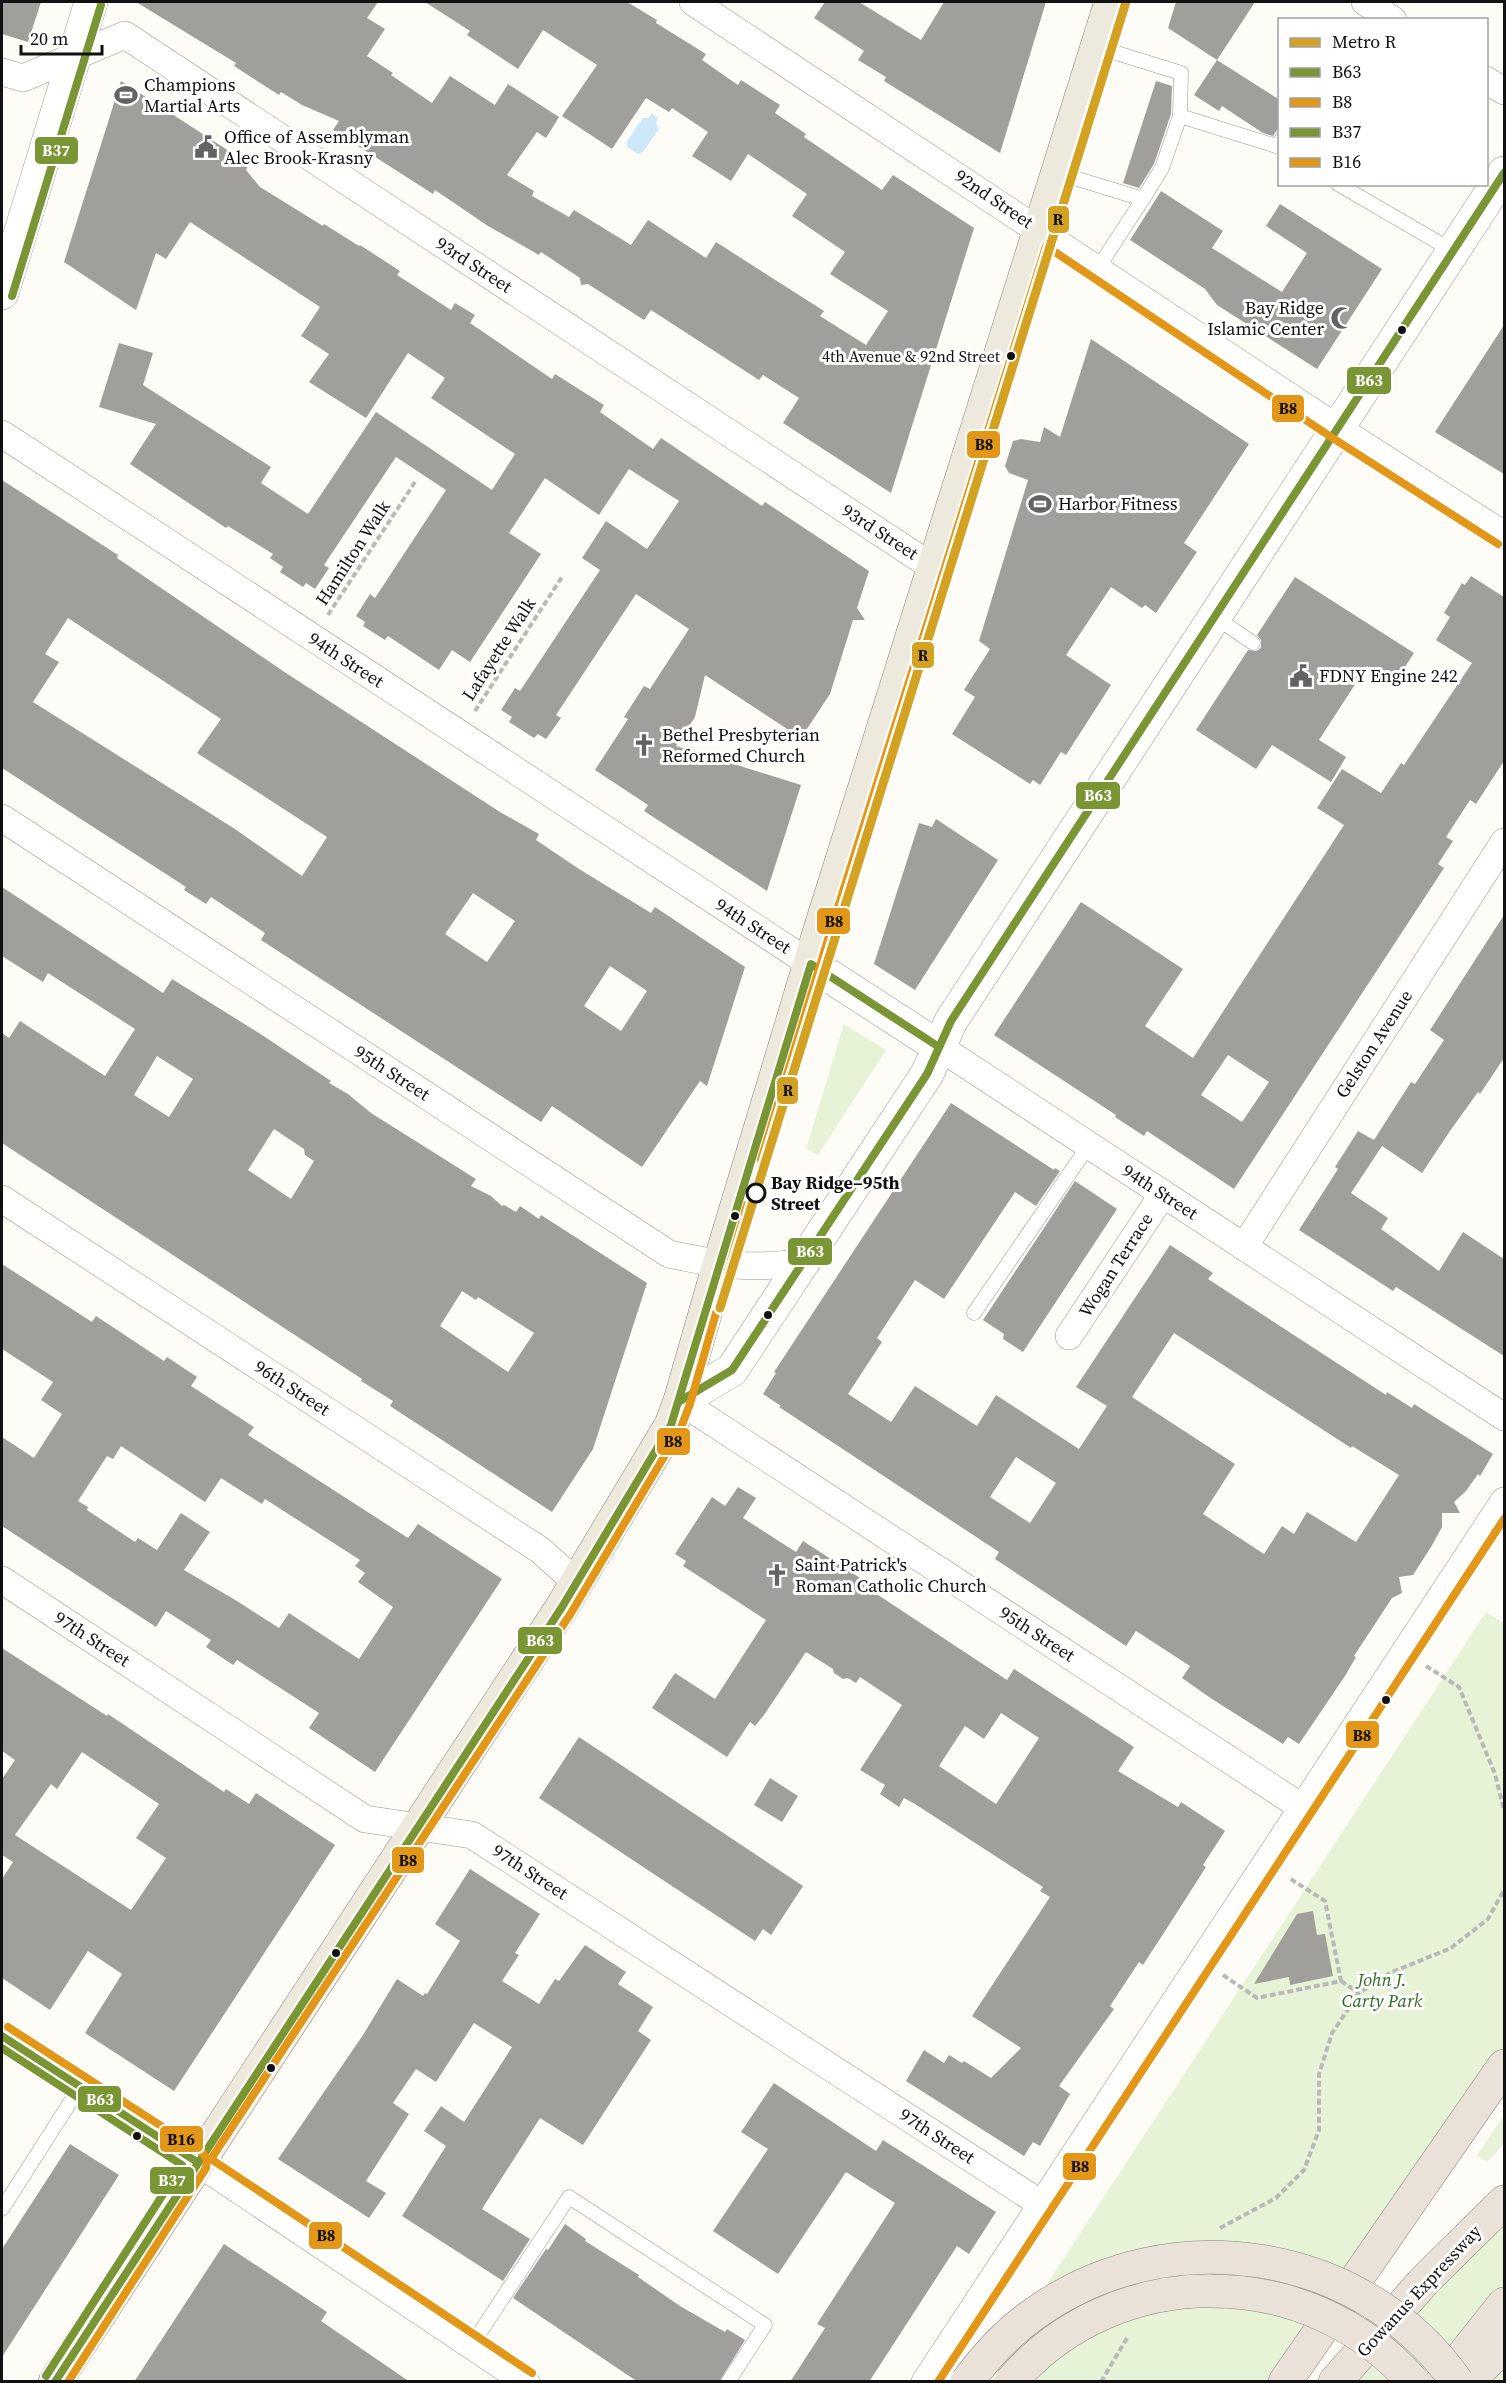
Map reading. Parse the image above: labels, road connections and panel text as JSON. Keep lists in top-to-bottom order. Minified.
{"streets":{"highway":["Gowanus Expressway"],"street":["92nd Street","93rd Street","94th Street","Gelston Avenue","95th Street","Wogan Terrace","96th Street","97th Street"],"path":["Hamilton Walk","Lafayette Walk"]},"crossings":[["Hamilton Walk","94th Street"],["Lafayette Walk","94th Street"],["94th Street","Gelston Avenue"],["94th Street","Wogan Terrace"]],"parks":["John J. Carty Park"],"places":{"sports":["Champions Martial Arts","Harbor Fitness"],"public building":["Office of Assemblyman Alec Brook-Krasny","FDNY Engine 242"],"mosque":["Bay Ridge Islamic Center"],"other":["4th Avenue & 92nd Street","Bay Ridge–95th Street"],"church":["Bethel Presbyterian Reformed Church","Saint Patrick's Roman Catholic Church"]},"lines":["metro line R","transit line B37","transit line B63","transit line B8","transit line B16"],"legend":["Metro R","B63","B8","B37","B16"],"scale_bar":"20 m"}
